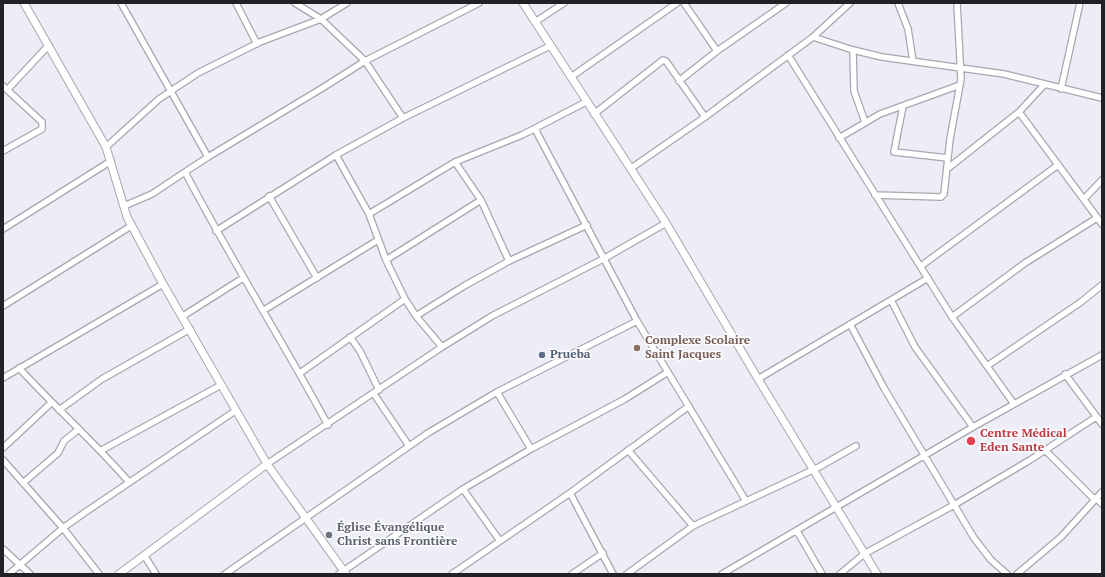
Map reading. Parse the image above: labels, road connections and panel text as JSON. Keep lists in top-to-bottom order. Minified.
{"places":["Complexe Scolaire Saint Jacques","Prueba","Centre Médical Eden Sante","Église Évangélique Christ sans Frontière"]}
